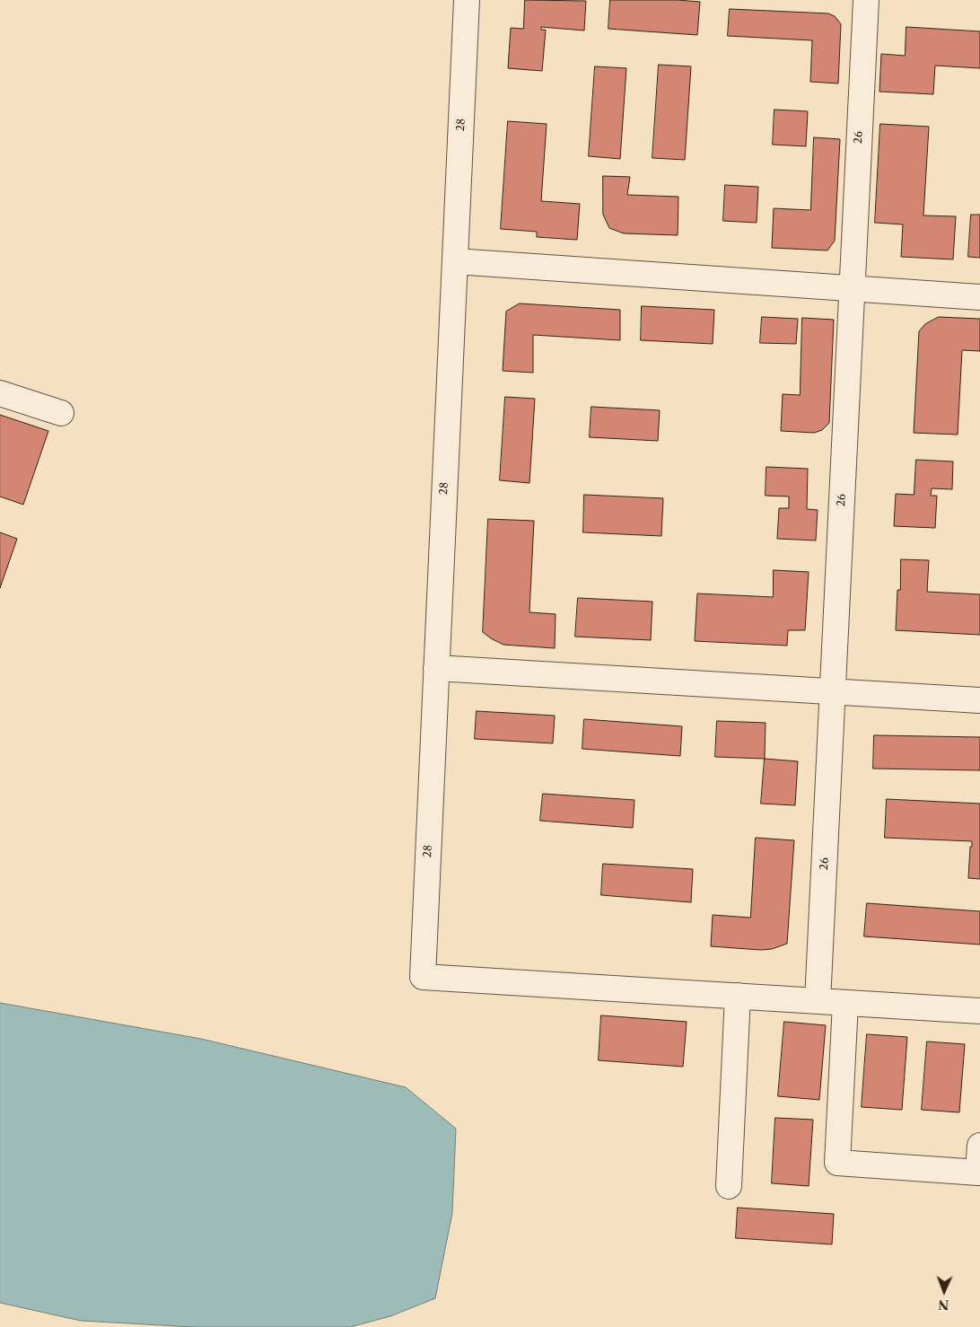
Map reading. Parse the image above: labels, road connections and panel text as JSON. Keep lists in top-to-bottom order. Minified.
{"streets":{"street":["28","26"]},"north":"bottom"}
